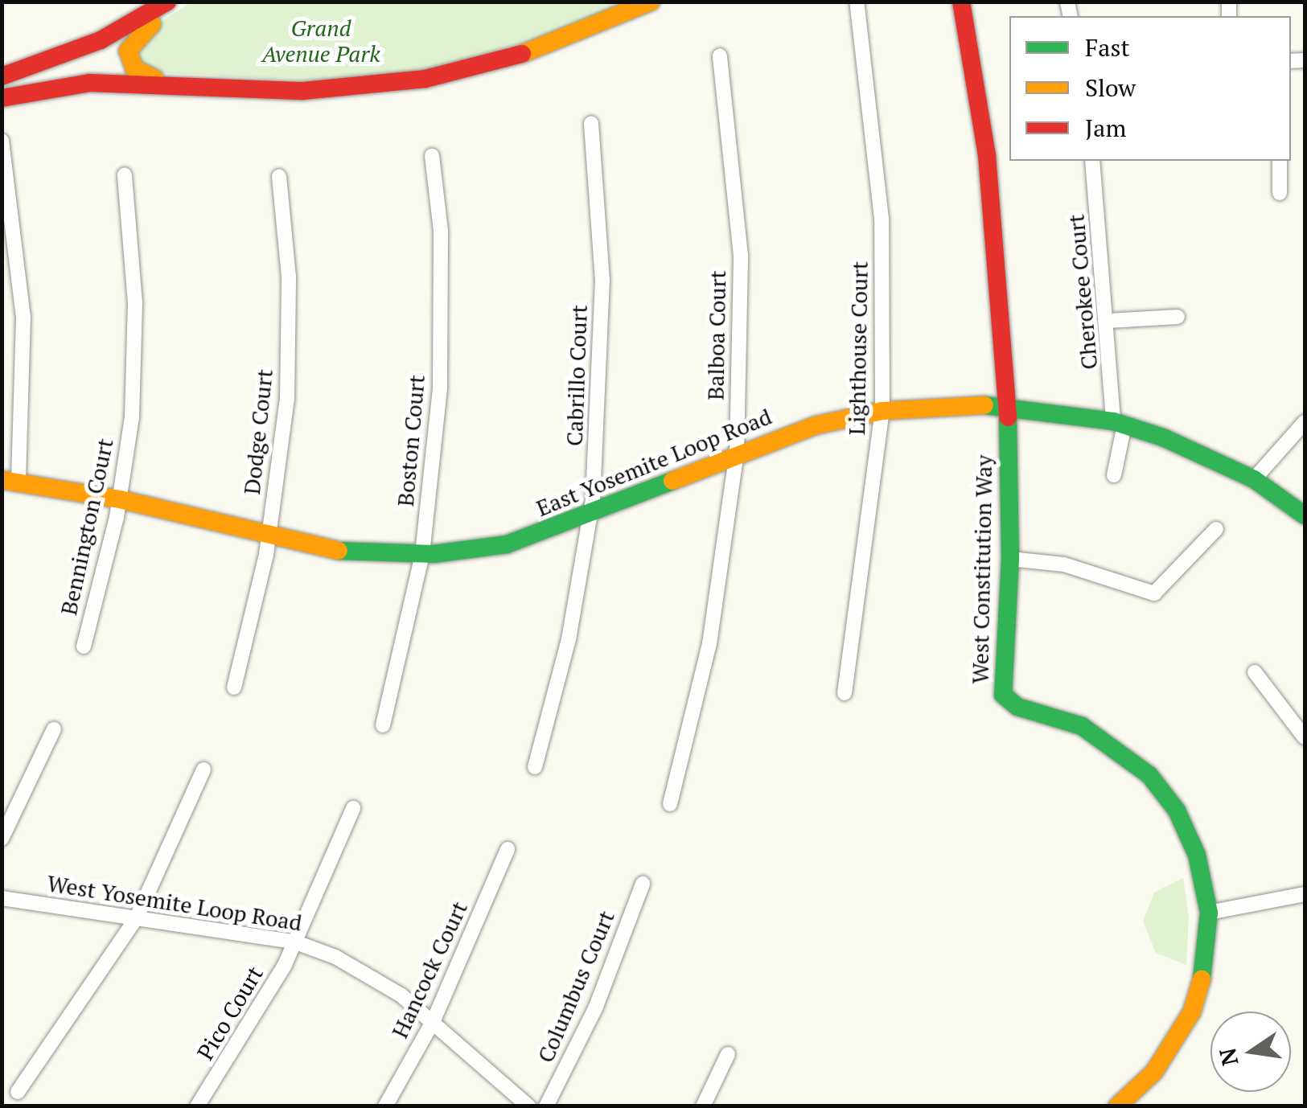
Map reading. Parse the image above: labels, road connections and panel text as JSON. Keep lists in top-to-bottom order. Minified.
{"streets":{"street":["Cherokee Court","Balboa Court","Lighthouse Court","Cabrillo Court","Dodge Court","Boston Court","East Yosemite Loop Road","Bennington Court","West Constitution Way","West Yosemite Loop Road","Hancock Court","Columbus Court","Pico Court"]},"crossings":[["Cherokee Court","East Yosemite Loop Road"],["Balboa Court","East Yosemite Loop Road"],["Lighthouse Court","East Yosemite Loop Road"],["Cabrillo Court","East Yosemite Loop Road"],["Dodge Court","East Yosemite Loop Road"],["Boston Court","East Yosemite Loop Road"],["East Yosemite Loop Road","Bennington Court"],["East Yosemite Loop Road","West Constitution Way"],["West Yosemite Loop Road","Hancock Court"],["West Yosemite Loop Road","Pico Court"]],"parks":["Grand Avenue Park"],"legend":["Fast","Slow","Jam"],"north":"left"}
